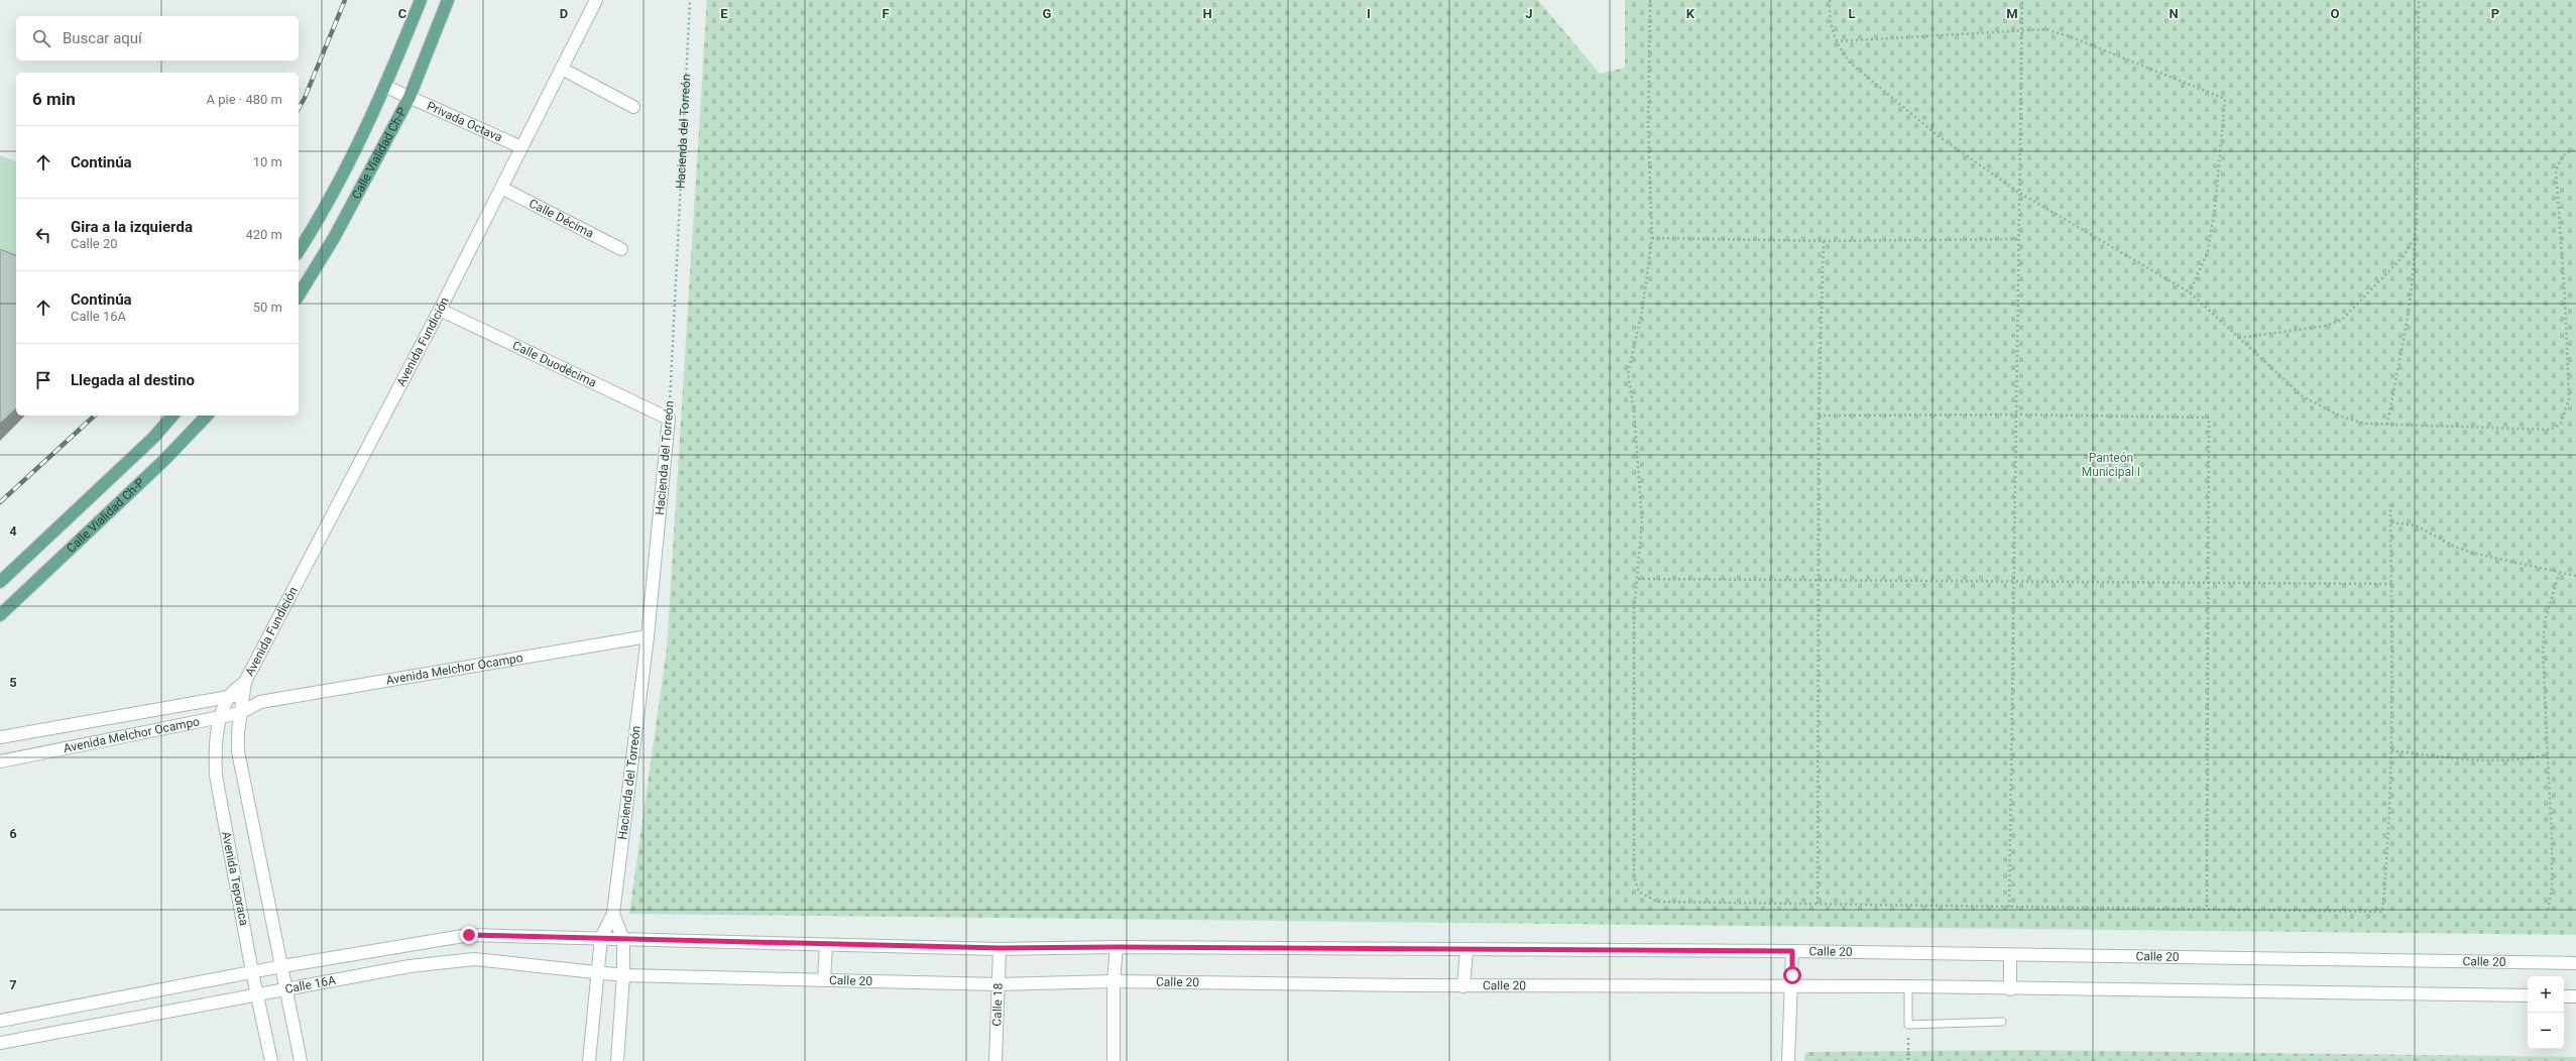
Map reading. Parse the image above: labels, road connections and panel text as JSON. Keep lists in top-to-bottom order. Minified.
{"streets":{"main road":["Privada Octava","Hacienda del Torreón","Calle Vialidad Ch-P","Calle Décima","Avenida Fundición","Calle Duodécima","Avenida Melchor Ocampo","Avenida Teporaca","Calle 20","Calle 16A","Calle 18"]},"crossings":[["Privada Octava","Calle Vialidad Ch-P"],["Privada Octava","Avenida Fundición"],["Hacienda del Torreón","Calle Duodécima"],["Hacienda del Torreón","Avenida Melchor Ocampo"],["Hacienda del Torreón","Calle 20"],["Hacienda del Torreón","Calle 16A"],["Calle Décima","Avenida Fundición"],["Avenida Fundición","Calle Duodécima"],["Avenida Fundición","Avenida Melchor Ocampo"],["Avenida Fundición","Avenida Teporaca"],["Avenida Melchor Ocampo","Avenida Teporaca"],["Avenida Teporaca","Calle 16A"],["Calle 20","Calle 16A"],["Calle 20","Calle 18"]],"parks":["Panteón Municipal I"],"page":{"search":"Buscar aquí","heading":["6 min","A pie · 480 m"],"list":[["Continúa","10 m"],["Gira a la izquierda","Calle 20","420 m"],["Continúa","Calle 16A","50 m"],"Llegada al destino"],"map_buttons":["+","−"]},"grid":{"columns":["C","D","E","F","G","H","I","J","K","L","M","N","O","P"],"rows":["4","5","6","7"]}}
